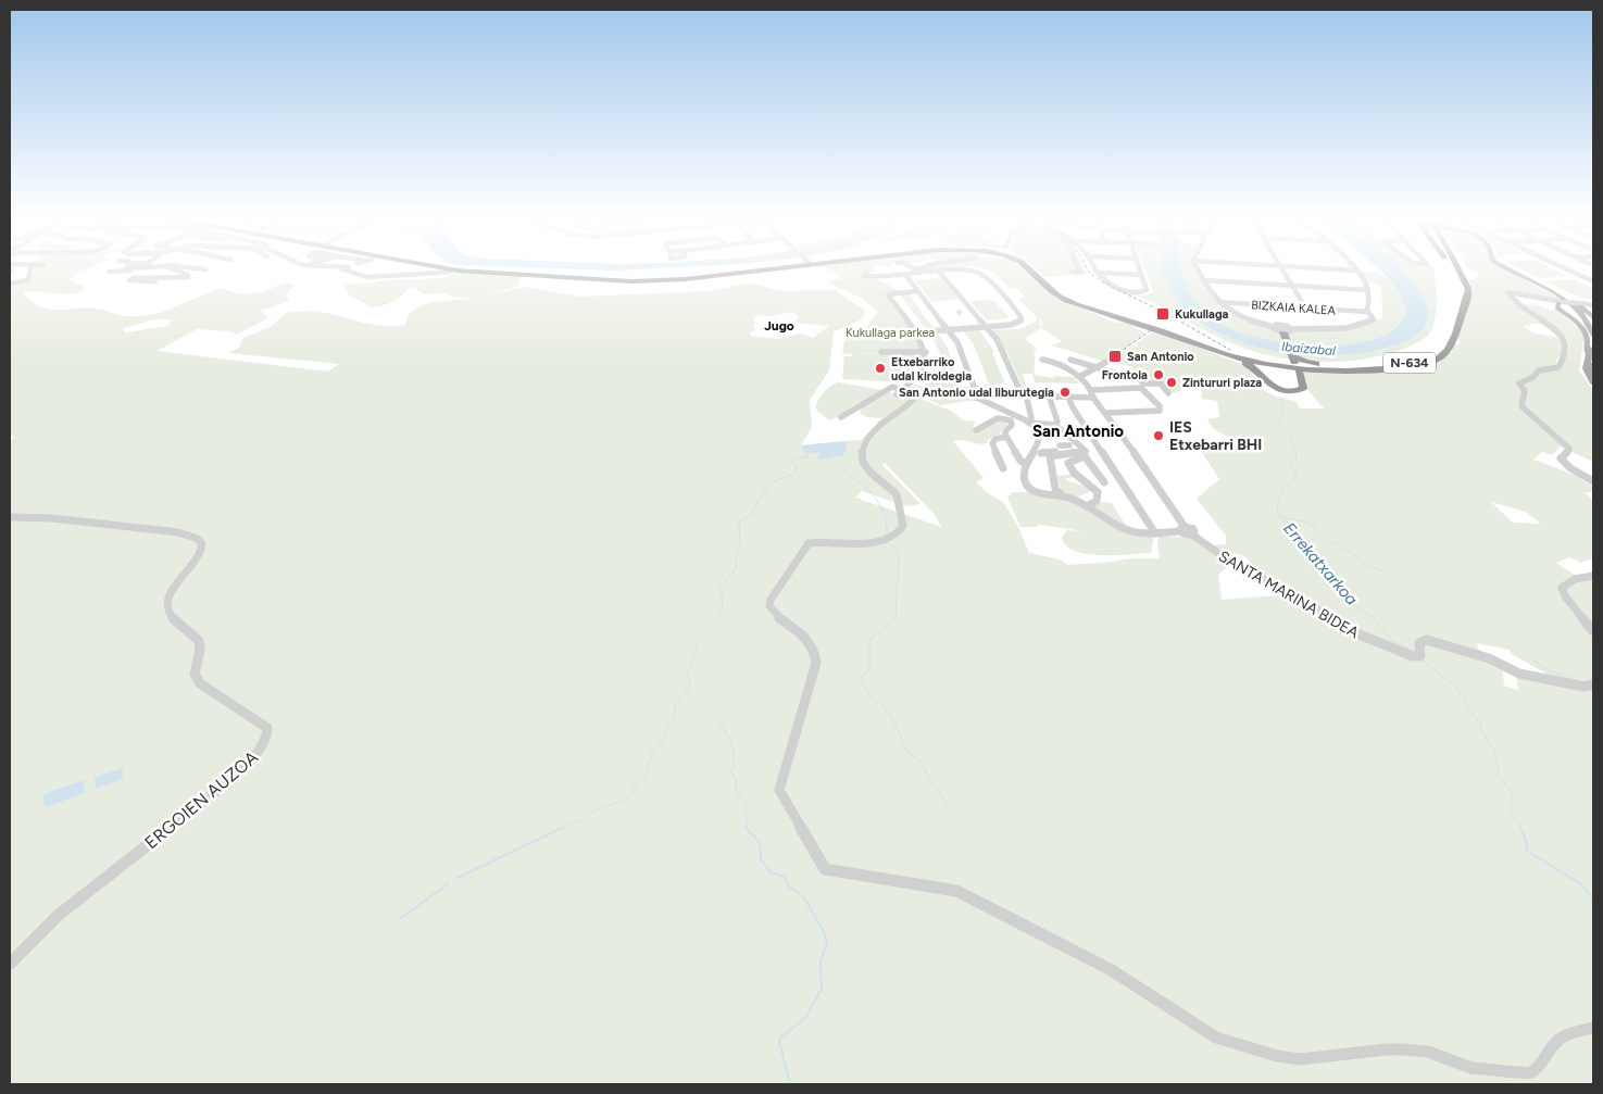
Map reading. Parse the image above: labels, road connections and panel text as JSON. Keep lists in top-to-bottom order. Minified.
{"streets":{"highway":["N-634"],"street":["BIZKAIA KALEA","SANTA MARINA BIDEA","ERGOIEN AUZOA"]},"districts":["Jugo","San Antonio"],"water":["Ibaizabal","Errekatxarkoa"],"parks":["Kukullaga parkea"],"places":{"transit":["Kukullaga","San Antonio"],"other":["Etxebarriko udal kiroldegia","Frontoia","Zintururi plaza","San Antonio udal liburutegia","IES Etxebarri BHI"]}}
